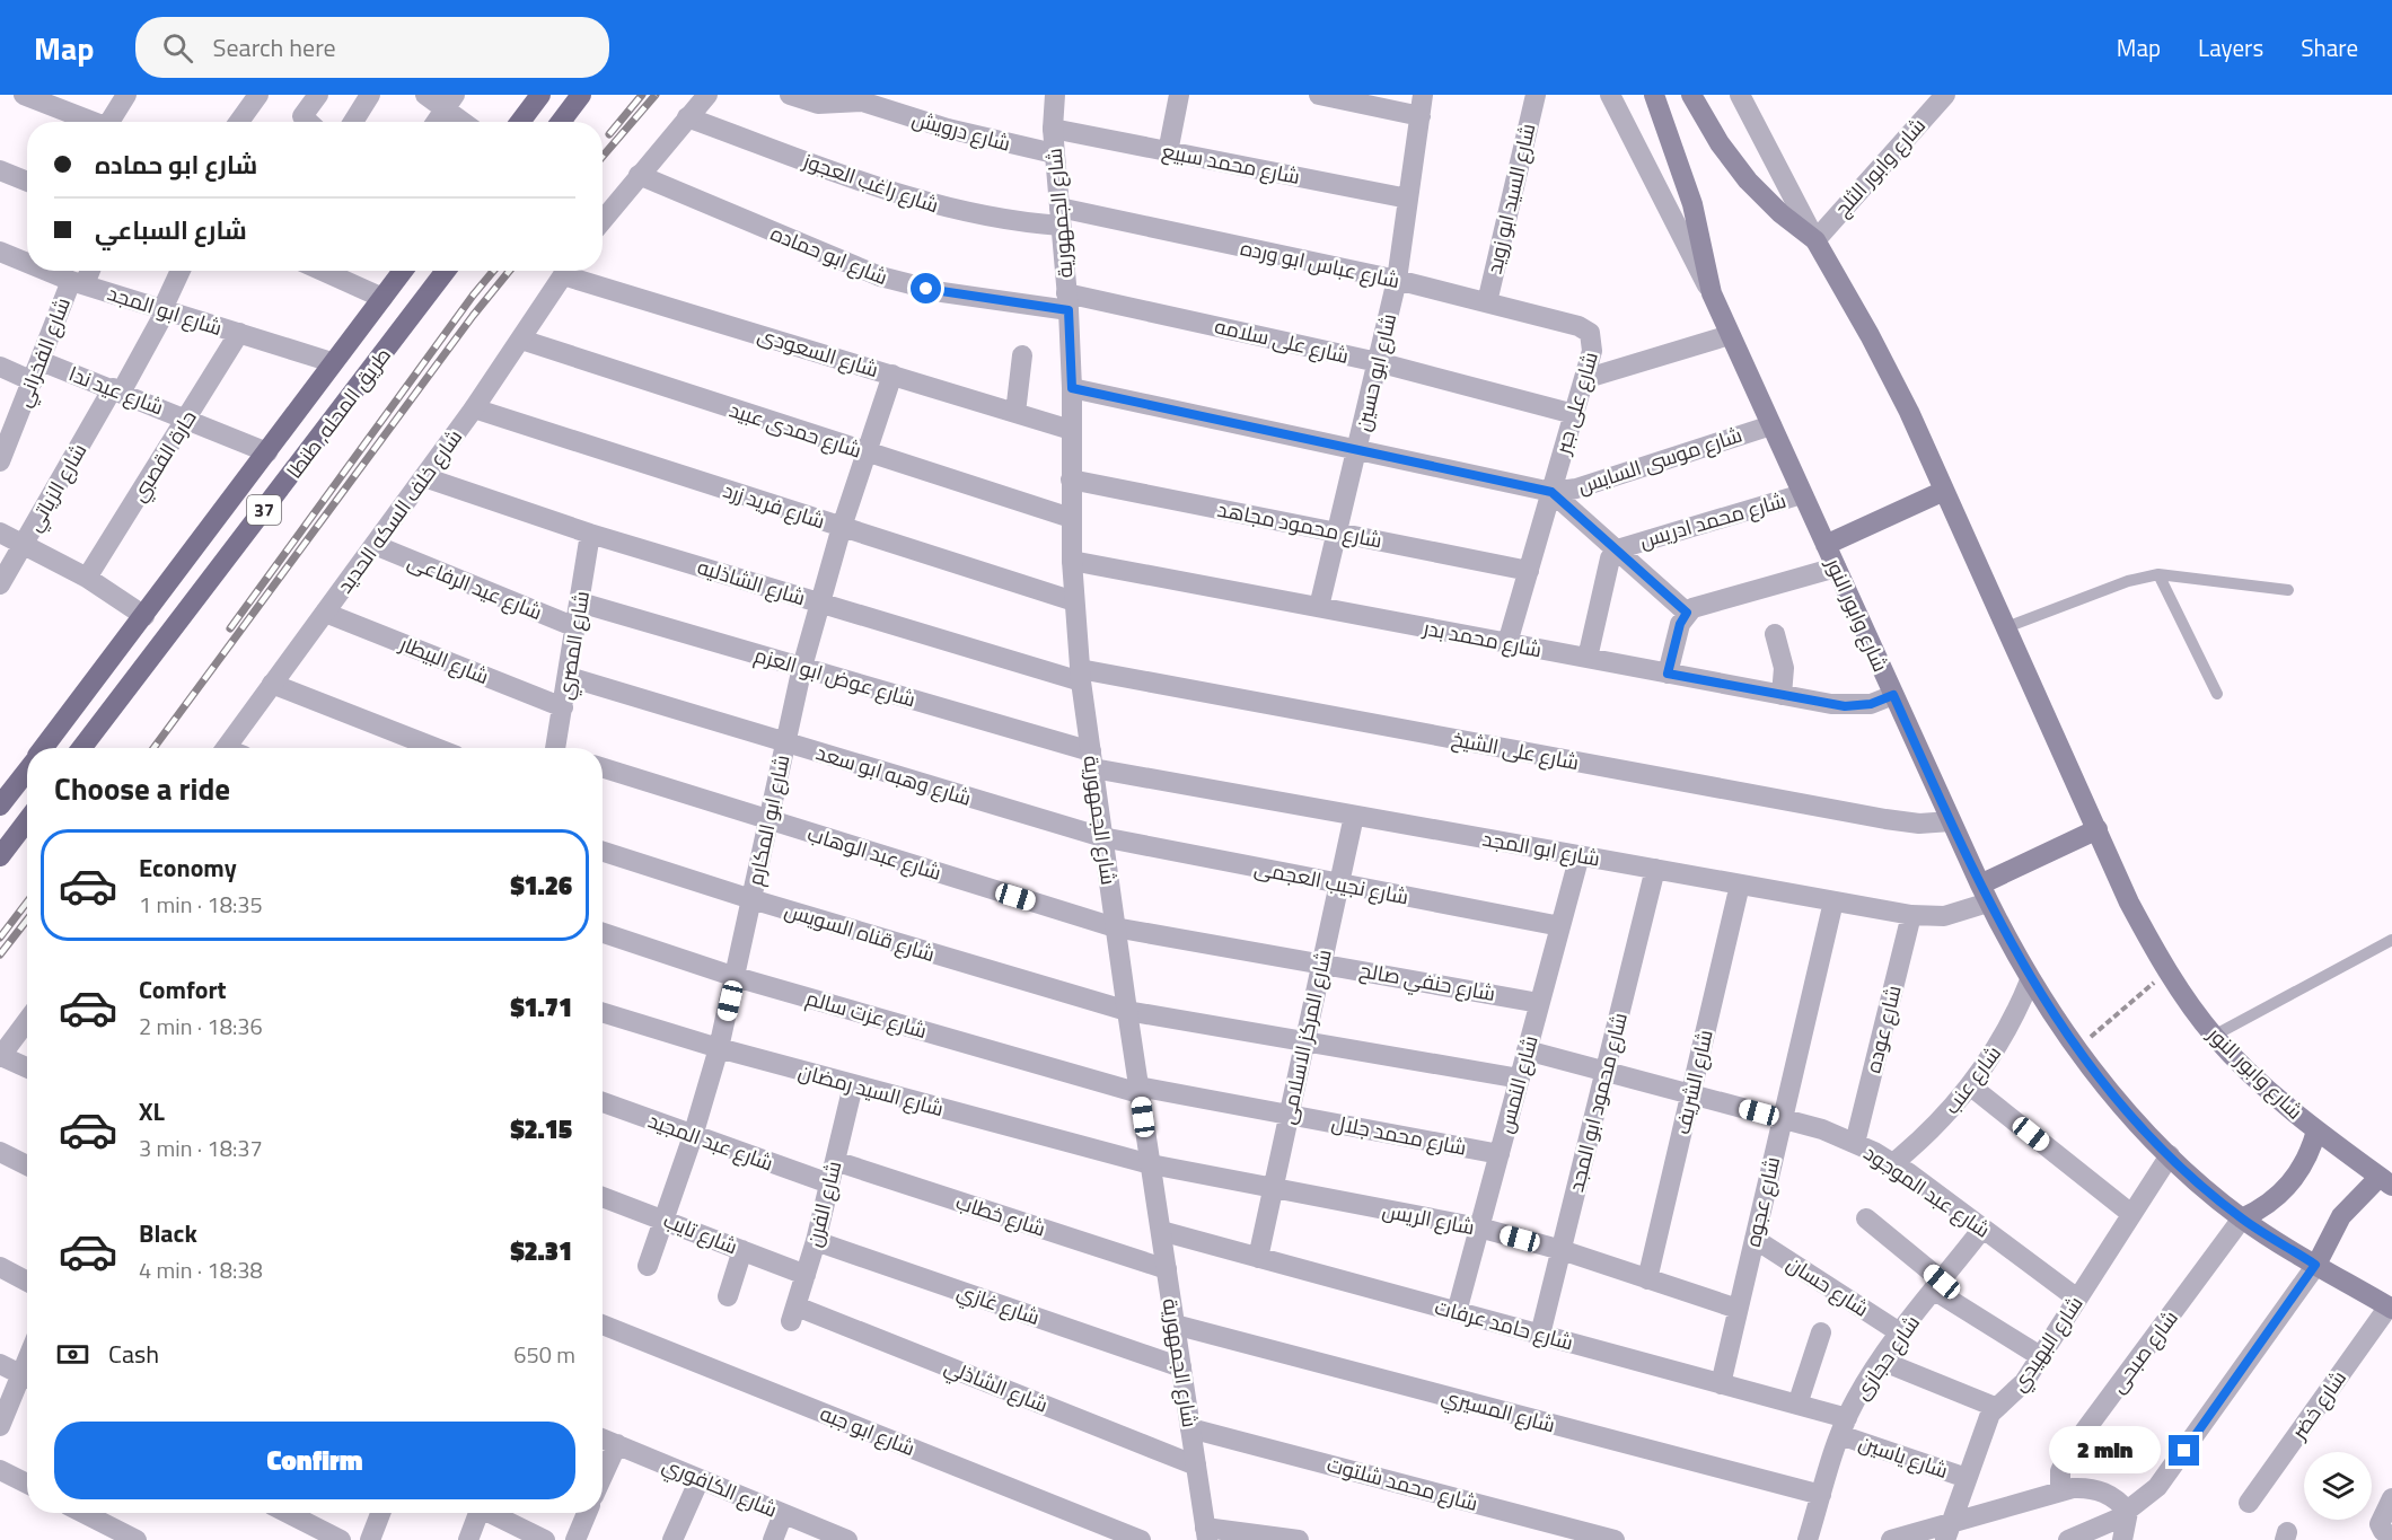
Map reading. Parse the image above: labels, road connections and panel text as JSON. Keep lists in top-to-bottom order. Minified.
{"streets":{"main road":["طريق المحله, طنطا","37","شارع وابور النور"],"street":["شارع درويش","شارع محمد سبيع","شارع وابور الثلج","شارع راغب العجوز","شارع السيد ابو زويد","شارع الجمهورية","شارع ابو حماده","شارع عباس ابو ورده","شارع ابو المجد","شارع على سلامه","شارع الفخراني","شارع السعودى","شارع ابو حسين","شارع عيد ندا","شارع على جبر","شارع حمدى عبيد","حارة القصبي","شارع موسى السايس","شارع الزياتي","شارع فريد زرد","شارع خلف السكه الحديد","شارع محمد ادريس","شارع محمود مجاهد","شارع الشاذليه","شارع عيد الرفاعى","شارع محمد بدر","شارع المصري","شارع البيطار","شارع عوض ابو العزم","شارع على الشيخ","شارع وهبه ابو سعد","شارع ابو المكارم","شارع عبد الوهاب","شارع نجيب العجمى","شارع قناه السويس","شارع حنفي صالح","شارع عزت سالم","شارع عوده","شارع المركز الاسلامى","شارع عنب","شارع الشريف","شارع النمس","شارع السيد رمضان","شارع محمود ابو المجد","شارع محمد جلال","شارع عبد المجيد","شارع عبد الموجود","شارع عجوه","شارع الفرن","شارع خطاب","شارع الريس","شارع تايب","شارع حسان","شارع غازي","شارع حامد عرفات","شارع البهيدي","شارع صبحى","شارع حجازى","شارع الشاذلي","شارع خضر","شارع المسيري","شارع ابو جبه","شارع ياسين","شارع محمد شلتوت","شارع الكافوري"]},"crossings":[["شارع درويش","شارع الجمهورية"],["شارع محمد سبيع","شارع الجمهورية"],["شارع محمد سبيع","شارع ابو حسين"],["شارع وابور الثلج","شارع وابور النور"],["شارع راغب العجوز","شارع الجمهورية"],["شارع راغب العجوز","شارع عباس ابو ورده"],["شارع السيد ابو زويد","شارع عباس ابو ورده"],["شارع الجمهورية","شارع ابو حماده"],["شارع الجمهورية","شارع عباس ابو ورده"],["شارع الجمهورية","شارع ابو المجد"],["شارع الجمهورية","شارع على سلامه"],["شارع الجمهورية","شارع السعودى"],["شارع الجمهورية","شارع حمدى عبيد"],["شارع الجمهورية","شارع موسى السايس"],["شارع الجمهورية","شارع فريد زرد"],["شارع الجمهورية","شارع محمود مجاهد"],["شارع الجمهورية","شارع الشاذليه"],["شارع الجمهورية","شارع محمد بدر"],["شارع الجمهورية","شارع عوض ابو العزم"],["شارع الجمهورية","شارع على الشيخ"],["شارع الجمهورية","شارع وهبه ابو سعد"],["شارع الجمهورية","شارع عبد الوهاب"],["شارع الجمهورية","شارع نجيب العجمى"],["شارع الجمهورية","شارع قناه السويس"],["شارع الجمهورية","شارع حنفي صالح"],["شارع الجمهورية","شارع عزت سالم"],["شارع الجمهورية","شارع السيد رمضان"],["شارع الجمهورية","شارع محمد جلال"],["شارع الجمهورية","شارع خطاب"],["شارع الجمهورية","شارع الريس"],["شارع الجمهورية","شارع غازي"],["شارع الجمهورية","شارع حامد عرفات"],["شارع الجمهورية","شارع الشاذلي"],["شارع الجمهورية","شارع المسيري"],["شارع الجمهورية","شارع محمد شلتوت"],["شارع ابو حماده","شارع على سلامه"],["شارع عباس ابو ورده","شارع ابو حسين"],["شارع عباس ابو ورده","شارع على جبر"],["شارع ابو المجد","شارع الفخراني"],["شارع ابو المجد","طريق المحله, طنطا"],["شارع ابو المجد","حارة القصبي"],["شارع ابو المجد","شارع الزياتي"],["شارع ابو المجد","شارع وابور النور"],["شارع ابو المجد","شارع عوض ابو العزم"],["شارع ابو المجد","شارع عوده"],["شارع ابو المجد","شارع المركز الاسلامى"],["شارع ابو المجد","شارع الشريف"],["شارع ابو المجد","شارع النمس"],["شارع ابو المجد","شارع محمود ابو المجد"],["شارع ابو المجد","شارع عجوه"],["شارع على سلامه","شارع ابو حسين"],["شارع على سلامه","شارع على جبر"],["شارع الفخراني","شارع عيد ندا"],["شارع السعودى","شارع ابو المكارم"],["شارع ابو حسين","شارع موسى السايس"],["شارع ابو حسين","شارع محمود مجاهد"],["شارع ابو حسين","شارع محمد بدر"],["شارع عيد ندا","طريق المحله, طنطا"],["شارع عيد ندا","حارة القصبي"],["شارع عيد ندا","شارع الزياتي"],["شارع على جبر","شارع موسى السايس"],["شارع على جبر","شارع محمود مجاهد"],["شارع على جبر","شارع محمد بدر"],["شارع حمدى عبيد","شارع خلف السكه الحديد"],["شارع حمدى عبيد","شارع ابو المكارم"],["شارع موسى السايس","شارع وابور النور"],["شارع فريد زرد","شارع خلف السكه الحديد"],["شارع فريد زرد","شارع ابو المكارم"],["شارع خلف السكه الحديد","شارع الشاذليه"],["شارع خلف السكه الحديد","شارع عيد الرفاعى"],["شارع خلف السكه الحديد","شارع البيطار"],["شارع محمد ادريس","شارع وابور النور"],["شارع محمد ادريس","شارع محمد بدر"],["شارع الشاذليه","شارع المصري"],["شارع الشاذليه","شارع على الشيخ"],["شارع الشاذليه","شارع ابو المكارم"],["شارع عيد الرفاعى","شارع المصري"],["شارع وابور النور","شارع محمد بدر"],["شارع وابور النور","شارع على الشيخ"],["شارع وابور النور","شارع عنب"],["شارع وابور النور","شارع البهيدي"],["شارع وابور النور","شارع صبحى"],["شارع وابور النور","شارع خضر"],["شارع المصري","شارع البيطار"],["شارع المصري","شارع عوض ابو العزم"],["شارع المصري","شارع وهبه ابو سعد"],["شارع عوض ابو العزم","شارع ابو المكارم"],["شارع وهبه ابو سعد","شارع ابو المكارم"],["شارع وهبه ابو سعد","شارع نجيب العجمى"],["شارع ابو المكارم","شارع عبد الوهاب"],["شارع ابو المكارم","شارع قناه السويس"],["شارع ابو المكارم","شارع عزت سالم"],["شارع ابو المكارم","شارع السيد رمضان"],["شارع ابو المكارم","شارع عبد المجيد"],["شارع ابو المكارم","شارع تايب"],["شارع عبد الوهاب","شارع حنفي صالح"],["شارع نجيب العجمى","شارع المركز الاسلامى"],["شارع نجيب العجمى","شارع النمس"],["شارع قناه السويس","شارع المركز الاسلامى"],["شارع قناه السويس","شارع النمس"],["شارع حنفي صالح","شارع المركز الاسلامى"],["شارع حنفي صالح","شارع النمس"],["شارع عزت سالم","شارع محمد جلال"],["شارع عوده","شارع عبد الموجود"],["شارع المركز الاسلامى","شارع محمد جلال"],["شارع المركز الاسلامى","شارع الريس"],["شارع المركز الاسلامى","شارع حامد عرفات"],["شارع عنب","شارع عبد الموجود"],["شارع الشريف","شارع عبد الموجود"],["شارع الشريف","شارع الريس"],["شارع النمس","شارع محمد جلال"],["شارع النمس","شارع عبد الموجود"],["شارع النمس","شارع الريس"],["شارع النمس","شارع حامد عرفات"],["شارع السيد رمضان","شارع الفرن"],["شارع السيد رمضان","شارع الريس"],["شارع محمود ابو المجد","شارع عبد الموجود"],["شارع محمود ابو المجد","شارع الريس"],["شارع محمود ابو المجد","شارع حامد عرفات"],["شارع عبد المجيد","شارع الفرن"],["شارع عبد الموجود","شارع عجوه"],["شارع عبد الموجود","شارع البهيدي"],["شارع عبد الموجود","شارع حجازى"],["شارع عجوه","شارع الريس"],["شارع عجوه","شارع حسان"],["شارع عجوه","شارع حامد عرفات"],["شارع الفرن","شارع خطاب"],["شارع الفرن","شارع تايب"],["شارع الفرن","شارع غازي"],["شارع الفرن","شارع الشاذلي"],["شارع حسان","شارع حجازى"],["شارع حامد عرفات","شارع حجازى"],["شارع حامد عرفات","شارع ياسين"],["شارع البهيدي","شارع ياسين"],["شارع حجازى","شارع المسيري"],["شارع حجازى","شارع ياسين"]],"page":{"header":"Map","search":"Search here","nav":["Map","Layers","Share"],"banner":["شارع ابو حماده","شارع السباعي"],"heading":"Choose a ride","list":[{"name":"Economy","note":"1 min · 18:35","value":"$1.26"},{"name":"Comfort","note":"2 min · 18:36","value":"$1.71"},{"name":"XL","note":"3 min · 18:37","value":"$2.15"},{"name":"Black","note":"4 min · 18:38","value":"$2.31"}],"pay":["Cash","650 m"],"buttons":"Confirm","bubble":"2 min"}}
